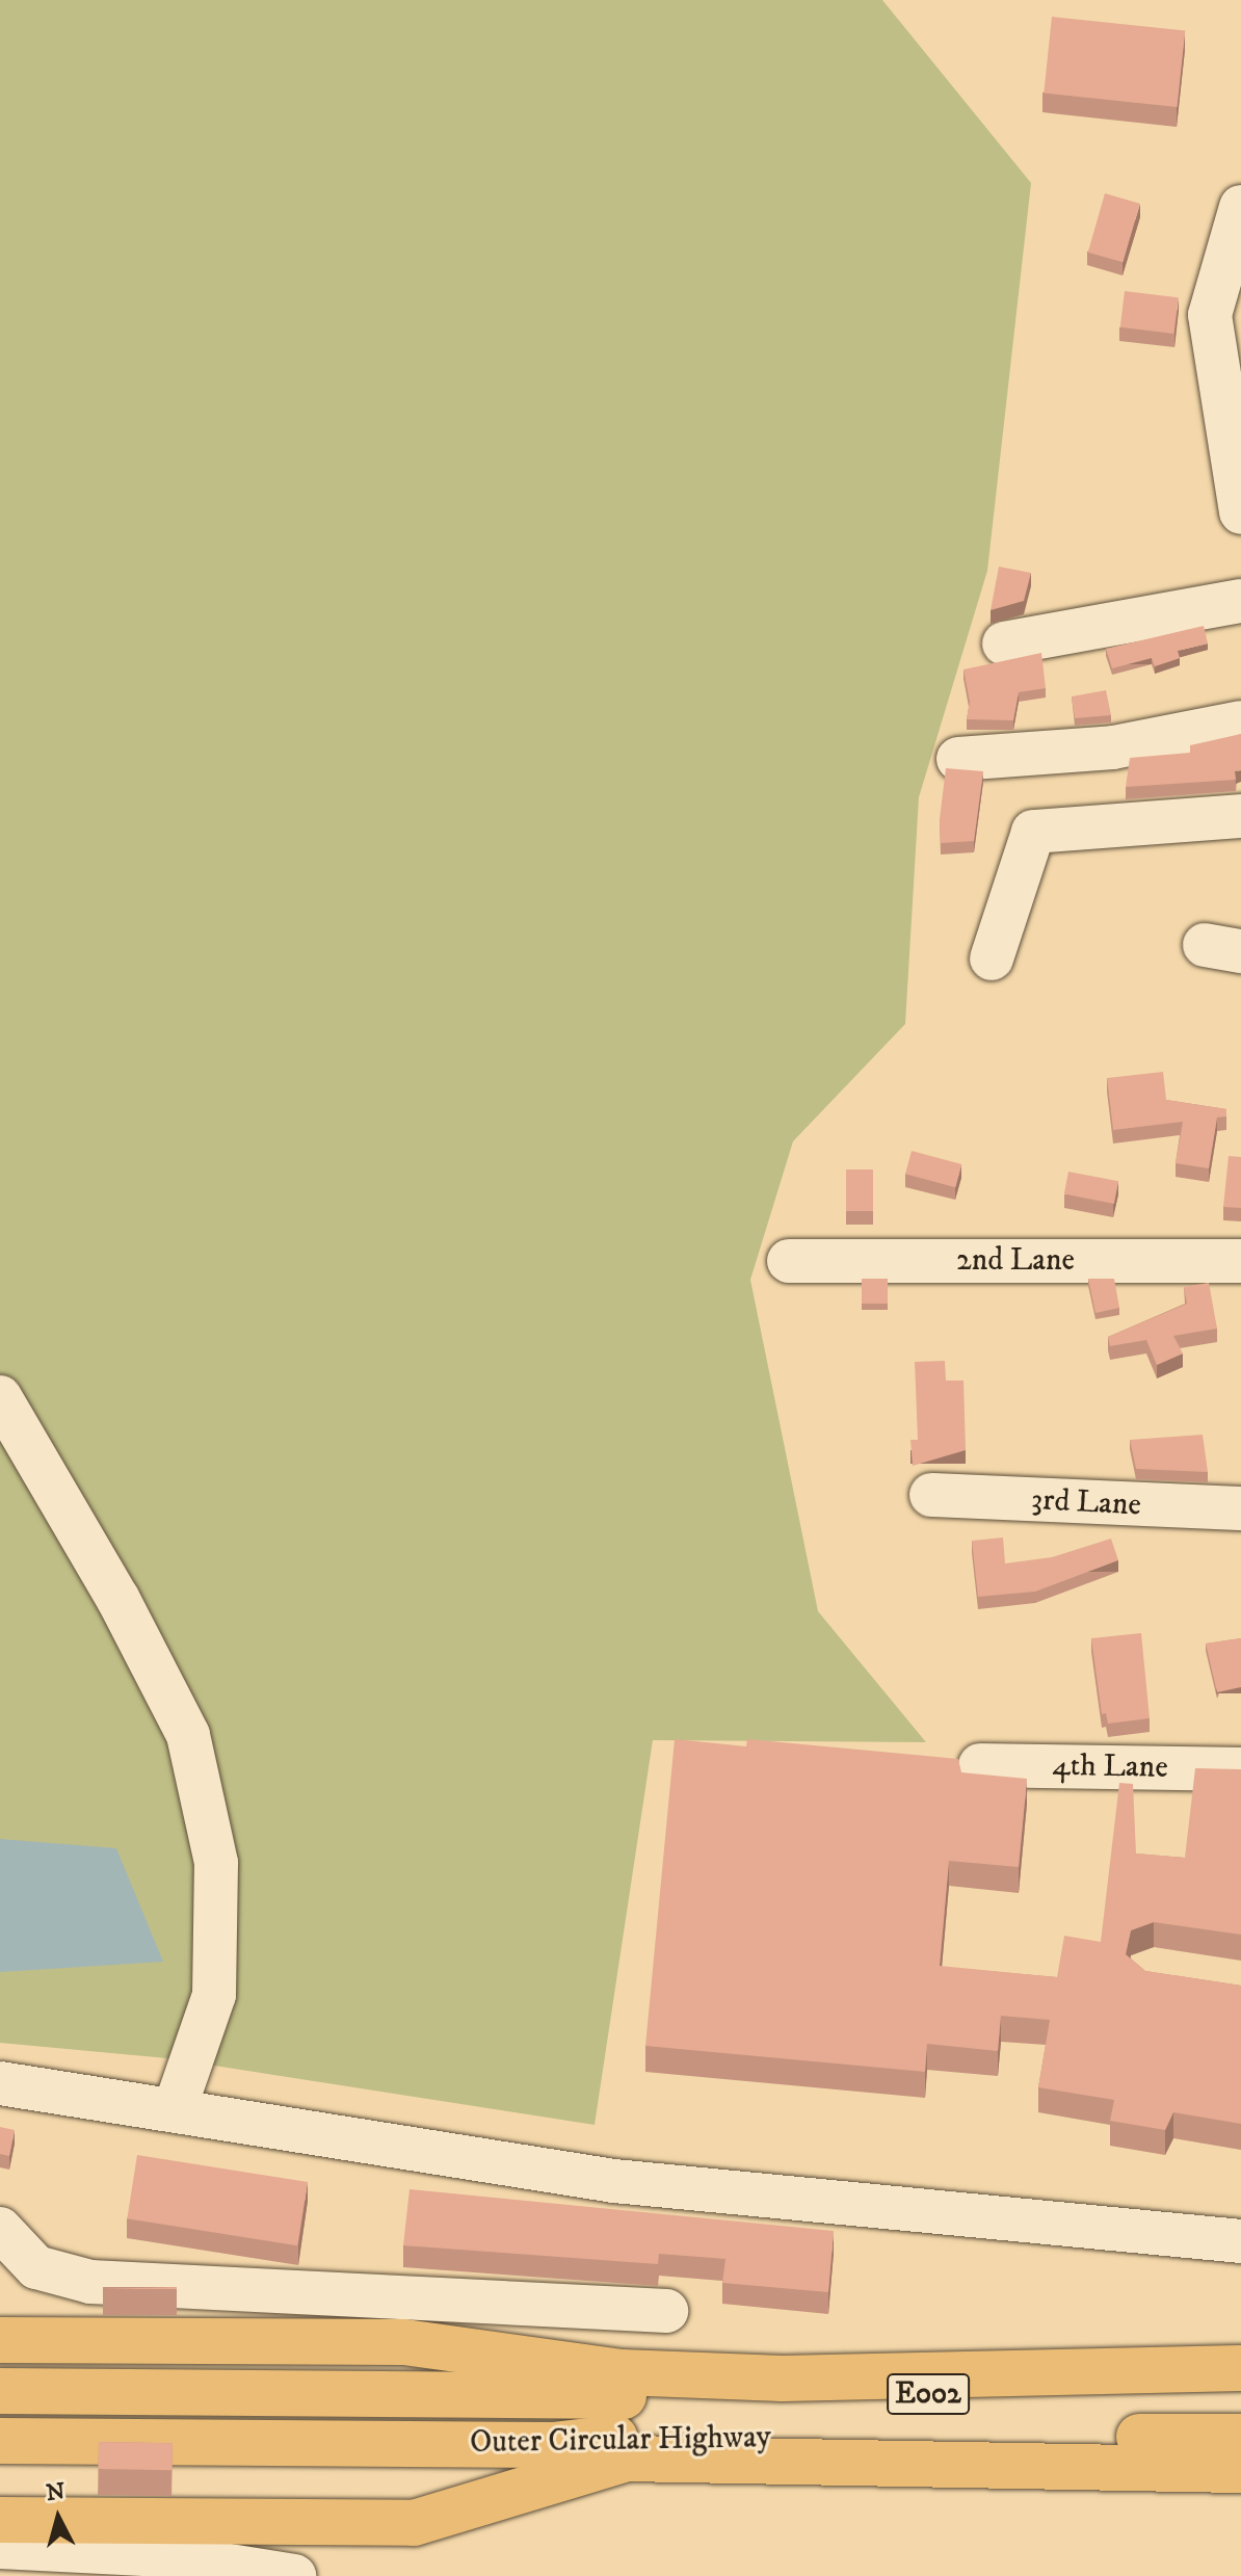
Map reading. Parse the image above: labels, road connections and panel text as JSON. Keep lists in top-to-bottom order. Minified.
{"streets":{"highway":["E002","Outer Circular Highway"],"street":["2nd Lane","3rd Lane","4th Lane"]},"north":"top"}
